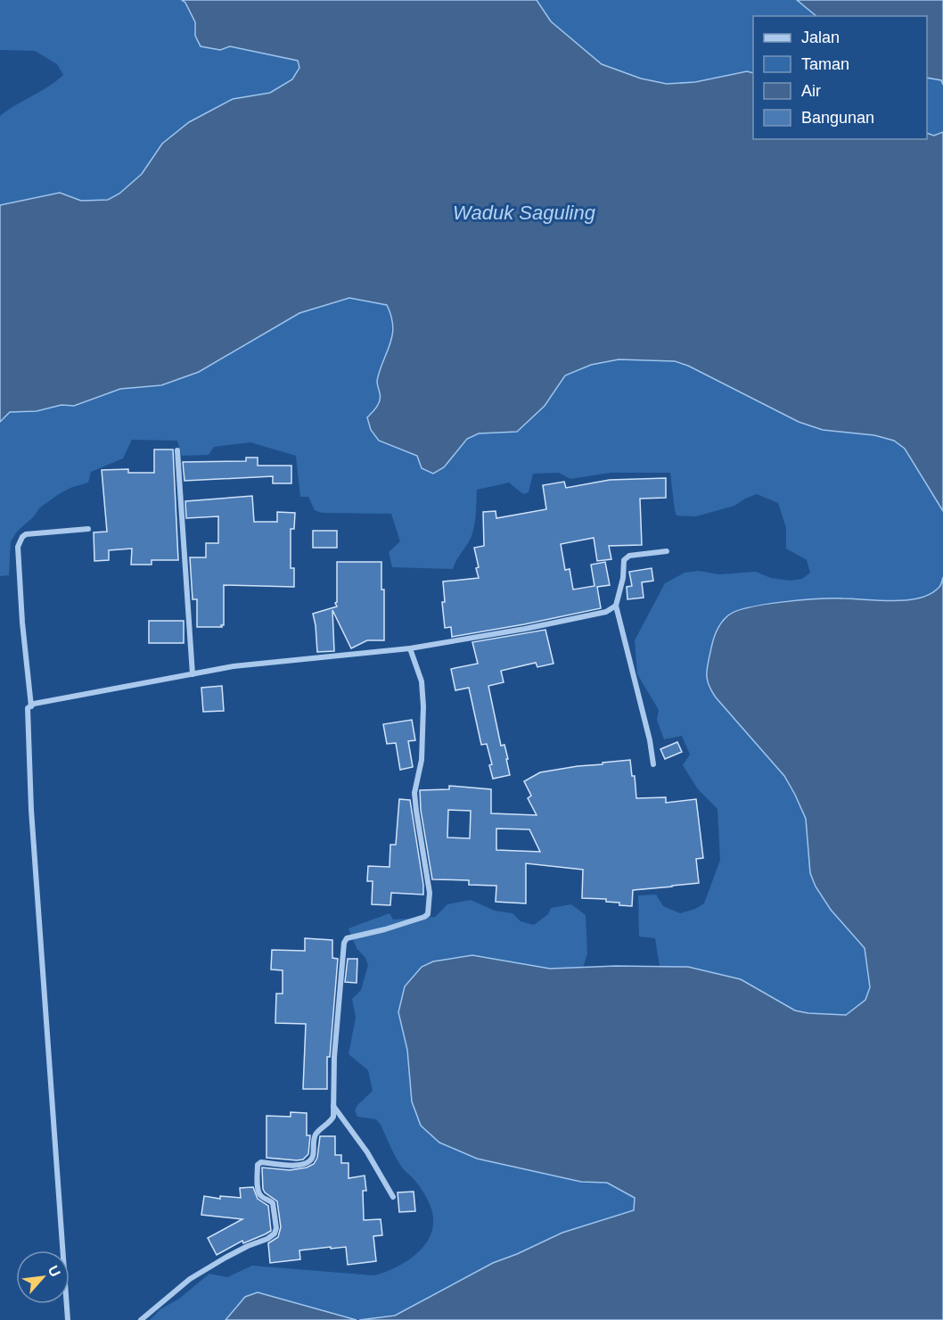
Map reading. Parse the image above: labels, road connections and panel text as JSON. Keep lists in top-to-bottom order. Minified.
{"water":["Waduk Saguling"],"legend":["Jalan","Taman","Air","Bangunan"],"north":"top right"}
